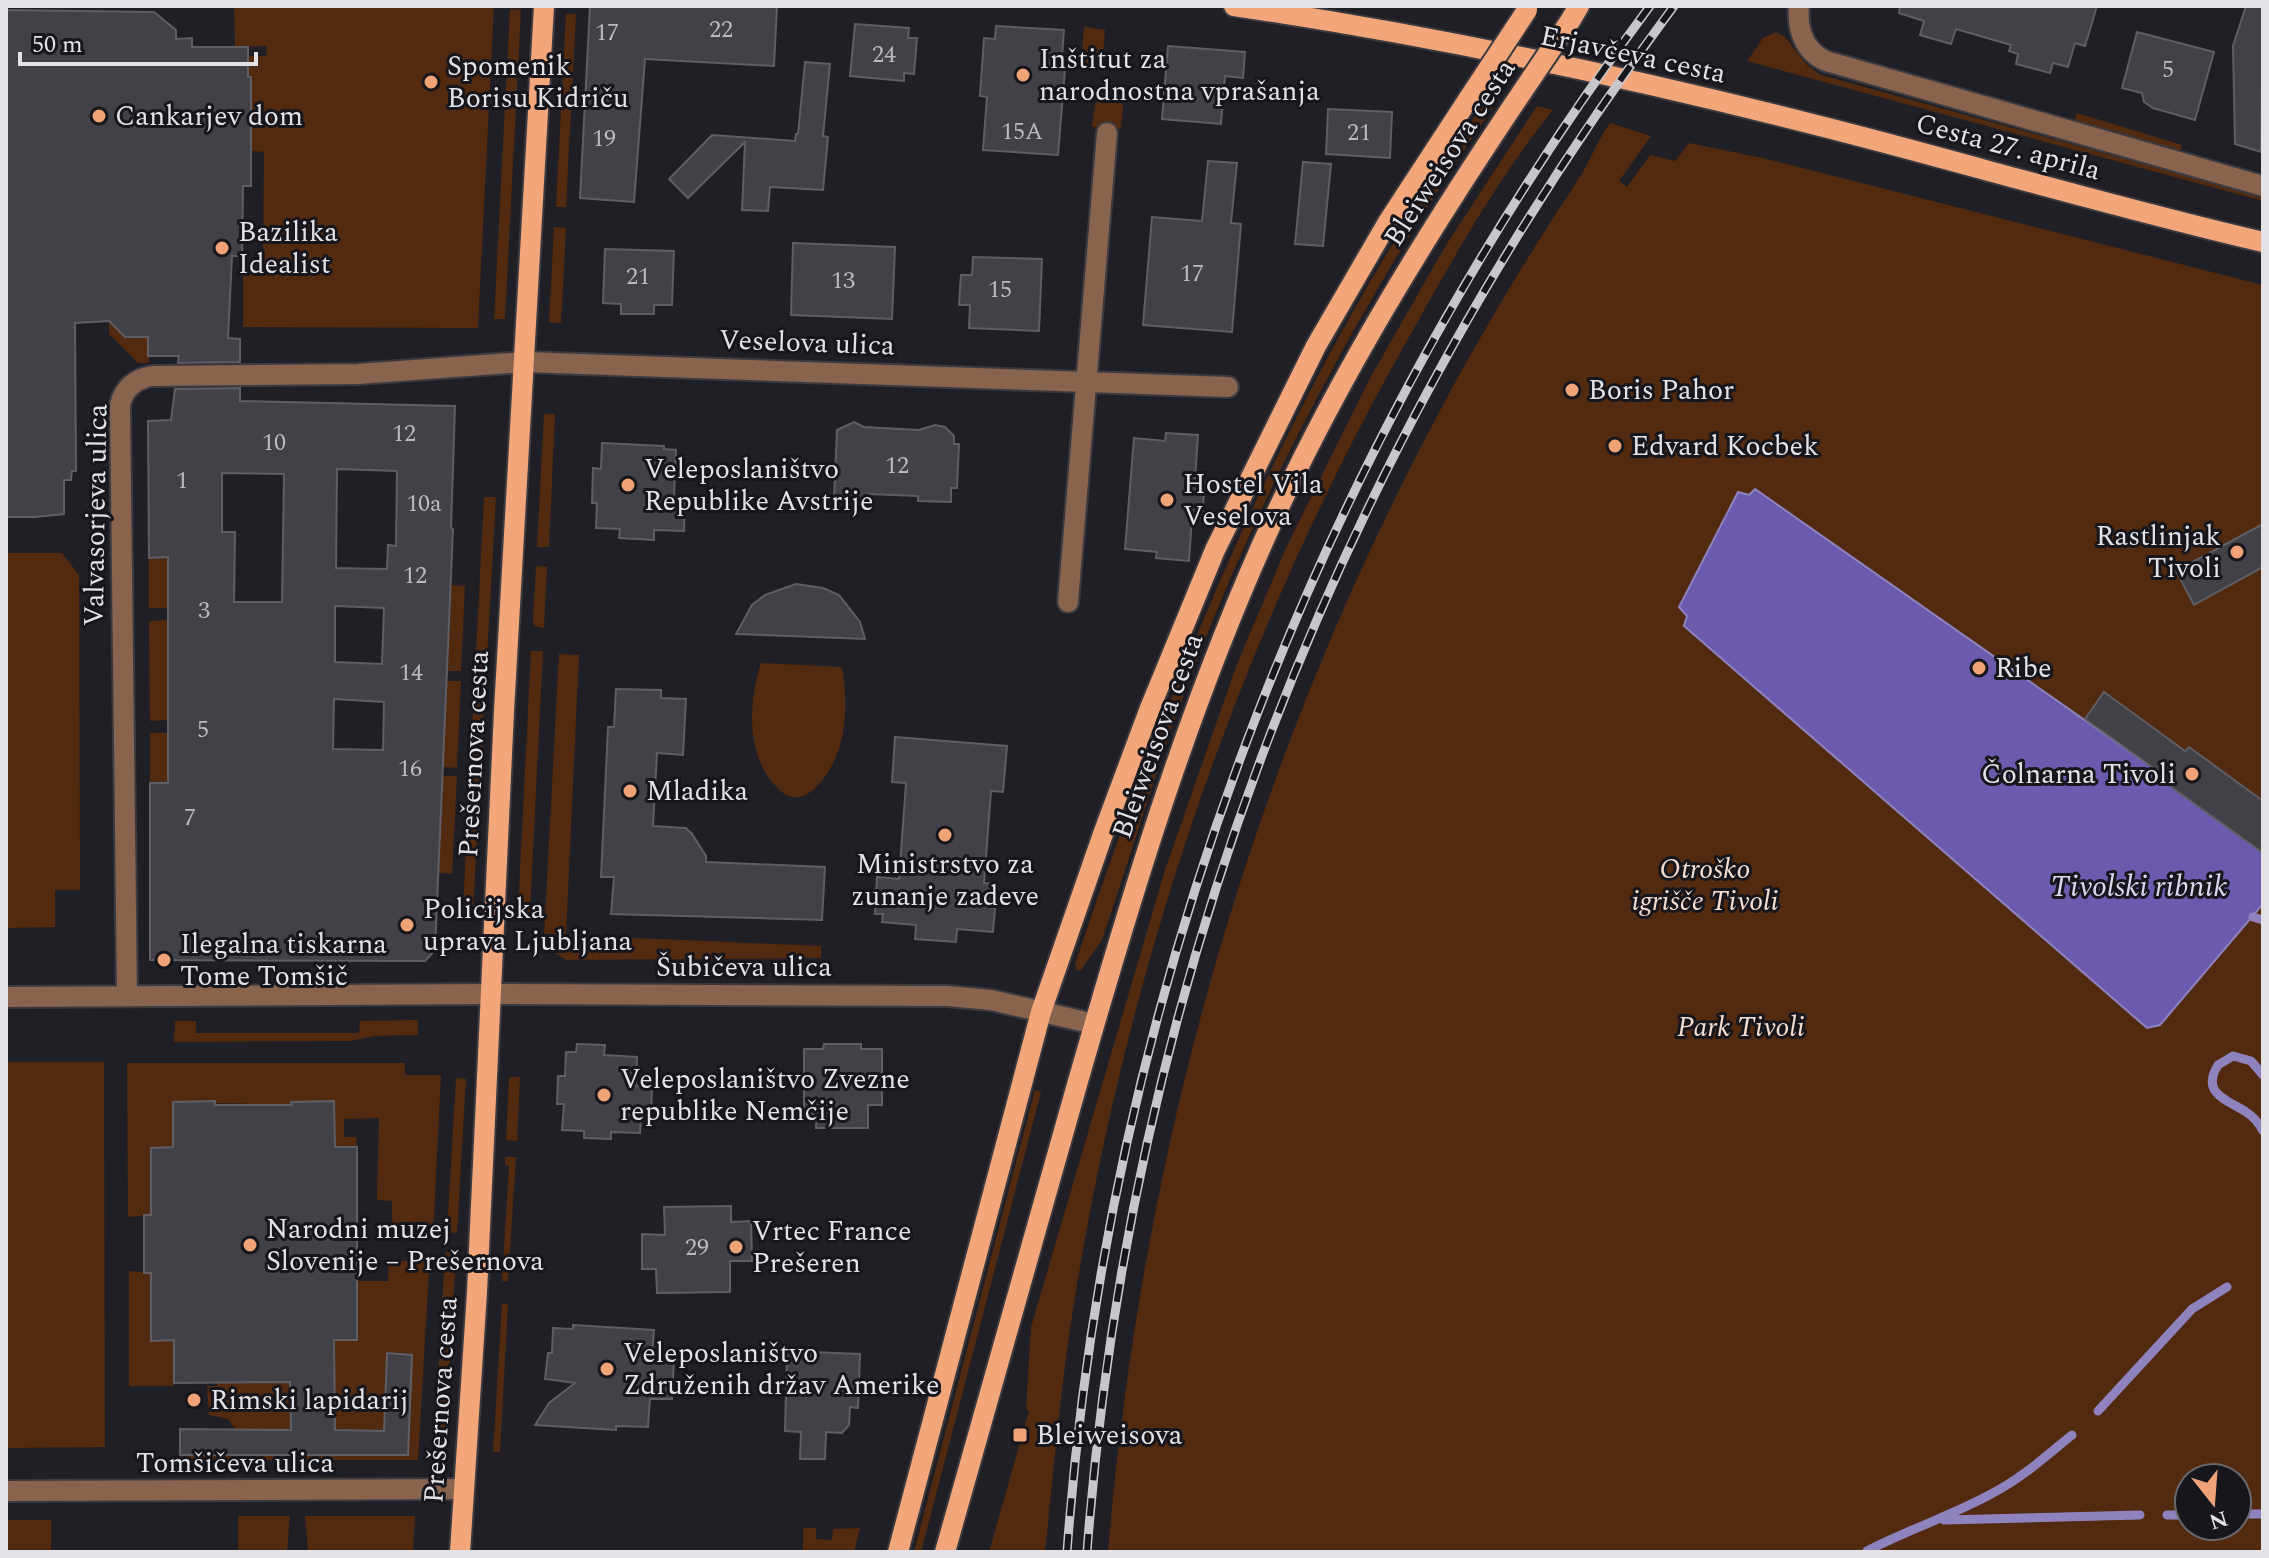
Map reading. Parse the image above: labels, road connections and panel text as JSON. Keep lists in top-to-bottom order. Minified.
{"streets":{"main road":["Erjavčeva cesta","Cesta 27. aprila","Bleiweisova cesta","Prešernova cesta"],"street":["Veselova ulica","Valvasorjeva ulica","Šubičeva ulica","Tomšičeva ulica"]},"crossings":[["Erjavčeva cesta","Cesta 27. aprila"],["Bleiweisova cesta","Šubičeva ulica"],["Veselova ulica","Valvasorjeva ulica"],["Veselova ulica","Prešernova cesta"],["Valvasorjeva ulica","Prešernova cesta"],["Valvasorjeva ulica","Šubičeva ulica"],["Prešernova cesta","Šubičeva ulica"],["Prešernova cesta","Tomšičeva ulica"]],"water":["Tivolski ribnik"],"parks":["Otroško igrišče Tivoli","Park Tivoli"],"places":{"other":["Inštitut za narodnostna vprašanja","Spomenik Borisu Kidriču","Cankarjev dom","Bazilika Idealist","Boris Pahor","Edvard Kocbek","Veleposlaništvo Republike Avstrije","Hostel Vila Veselova","Rastlinjak Tivoli","Ribe","Čolnarna Tivoli","Mladika","Ministrstvo za zunanje zadeve","Policijska uprava Ljubljana","Ilegalna tiskarna Tome Tomšič","Veleposlaništvo Zvezne republike Nemčije","Narodni muzej Slovenije – Prešernova","Vrtec France Prešeren","Veleposlaništvo Združenih držav Amerike","Rimski lapidarij"],"transit":["Bleiweisova"]},"house_numbers":["22","17","24","5","15A","21","19","17","21","13","15","12","10","12","1","10a","12","3","14","5","16","7","29"],"scale_bar":"50 m","north":"bottom"}
